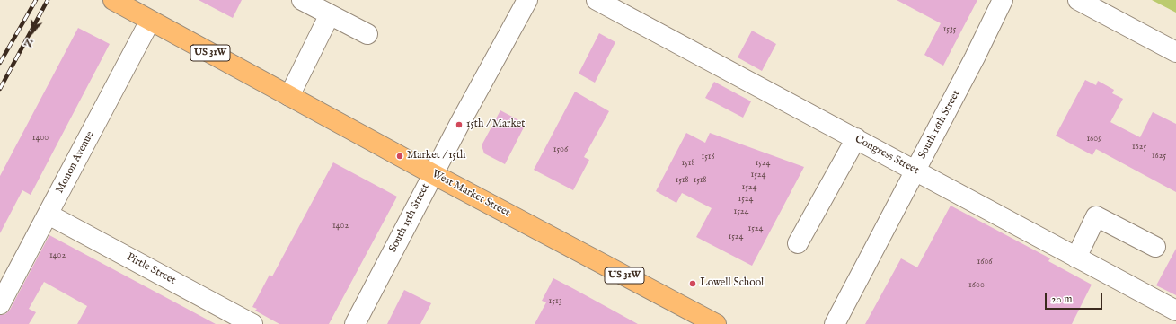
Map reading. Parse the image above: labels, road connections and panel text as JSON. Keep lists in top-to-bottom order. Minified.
{"streets":{"main road":["US 31W","West Market Street"],"street":["South 16th Street","Congress Street","Monon Avenue","South 15th Street","Pirtle Street"]},"crossings":[["South 16th Street","Congress Street"],["Monon Avenue","West Market Street"],["Monon Avenue","Pirtle Street"],["West Market Street","South 15th Street"]],"places":["15th / Market","Market / 15th","Lowell School"],"house_numbers":["1535","1400","1609","1625","1506","1625","1518","1518","1524","1524","1518","1518","1524","1524","1524","1402","1524","1524","1402","1606","1600","1513"],"scale_bar":"20 m","north":"bottom"}
